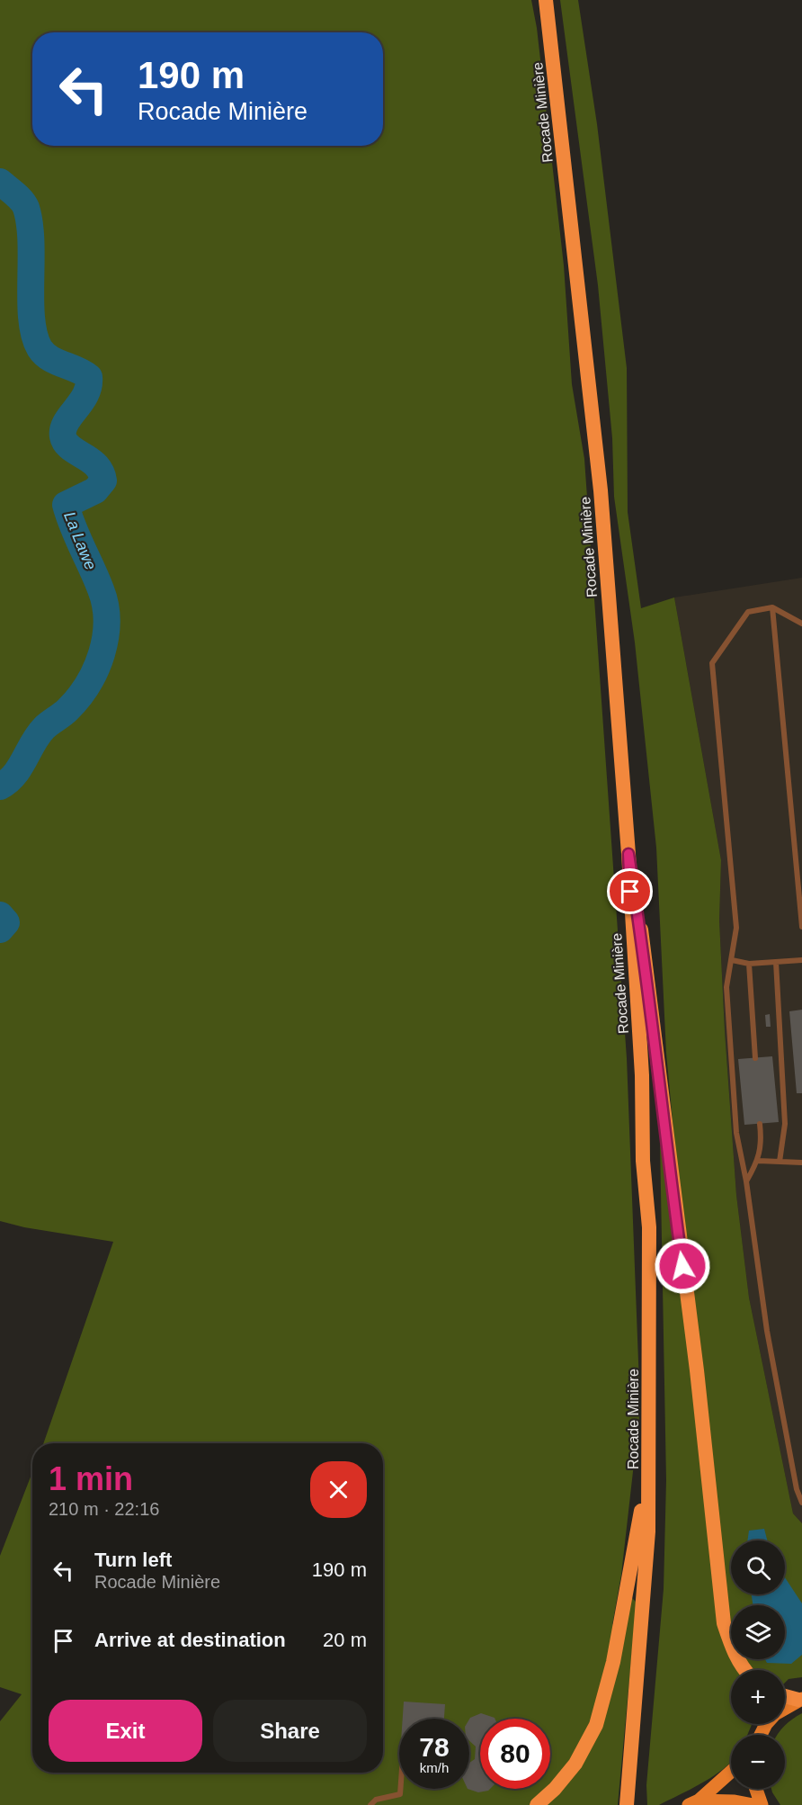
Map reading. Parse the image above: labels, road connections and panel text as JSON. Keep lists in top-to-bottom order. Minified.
{"streets":{"highway":["Rocade Minière"]},"water":["La Lawe"],"page":{"turn":["190 m","Rocade Minière"],"heading":["1 min","210 m · 22:16"],"list":[{"name":"Turn left","note":"Rocade Minière","value":"190 m"},{"name":"Arrive at destination","value":"20 m"}],"map_buttons":["+","−"],"buttons":["Exit","Share"],"speed":"78 km/h","limit":"80"}}
